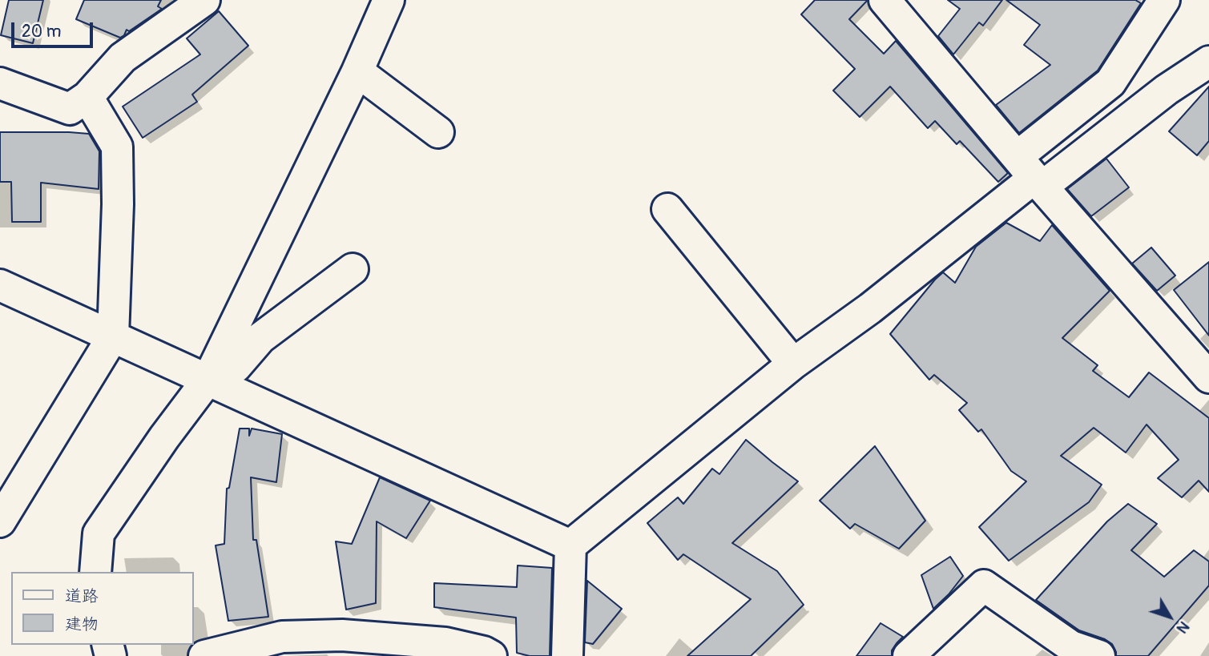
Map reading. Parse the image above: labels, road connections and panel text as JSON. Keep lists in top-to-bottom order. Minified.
{"legend":["道路","建物"],"scale_bar":"20 m","north":"bottom right"}
